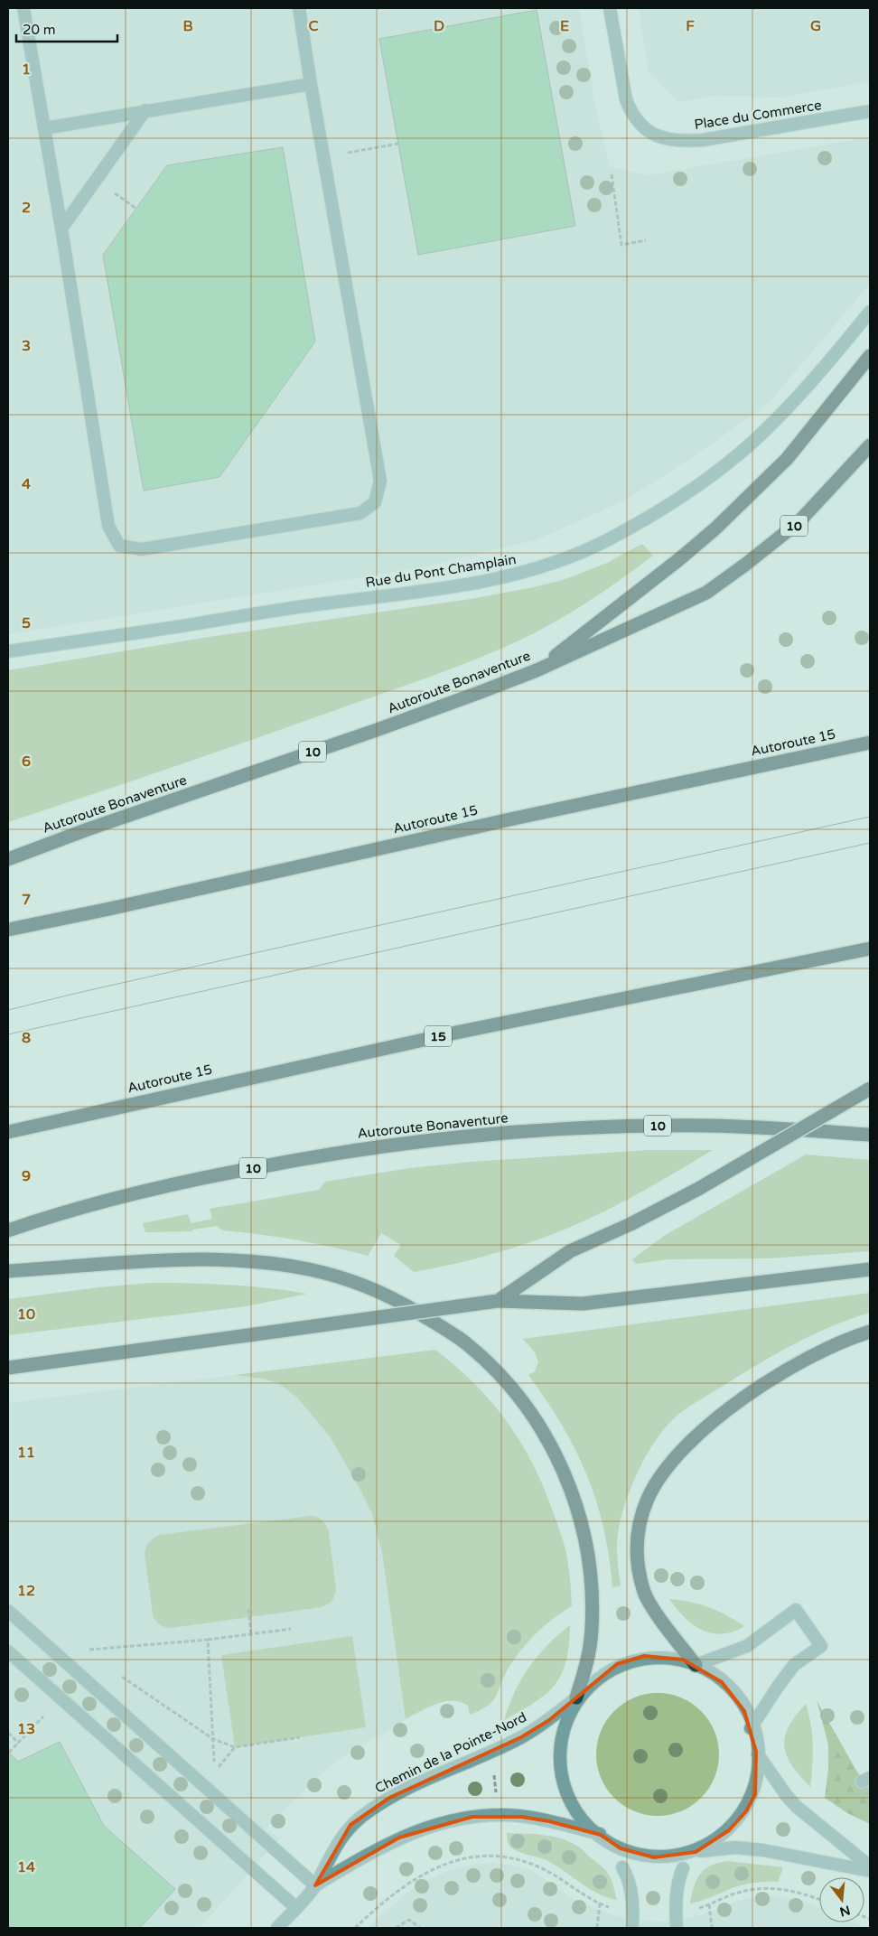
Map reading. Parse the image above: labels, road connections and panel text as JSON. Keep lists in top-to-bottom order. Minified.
{"streets":{"highway":["10","Autoroute Bonaventure","Autoroute 15","15"],"street":["Place du Commerce","Rue du Pont Champlain","Chemin de la Pointe-Nord"]},"scale_bar":"20 m","north":"bottom","grid":{"columns":["B","C","D","E","F","G"],"rows":["1","2","3","4","5","6","7","8","9","10","11","12","13","14"]}}
